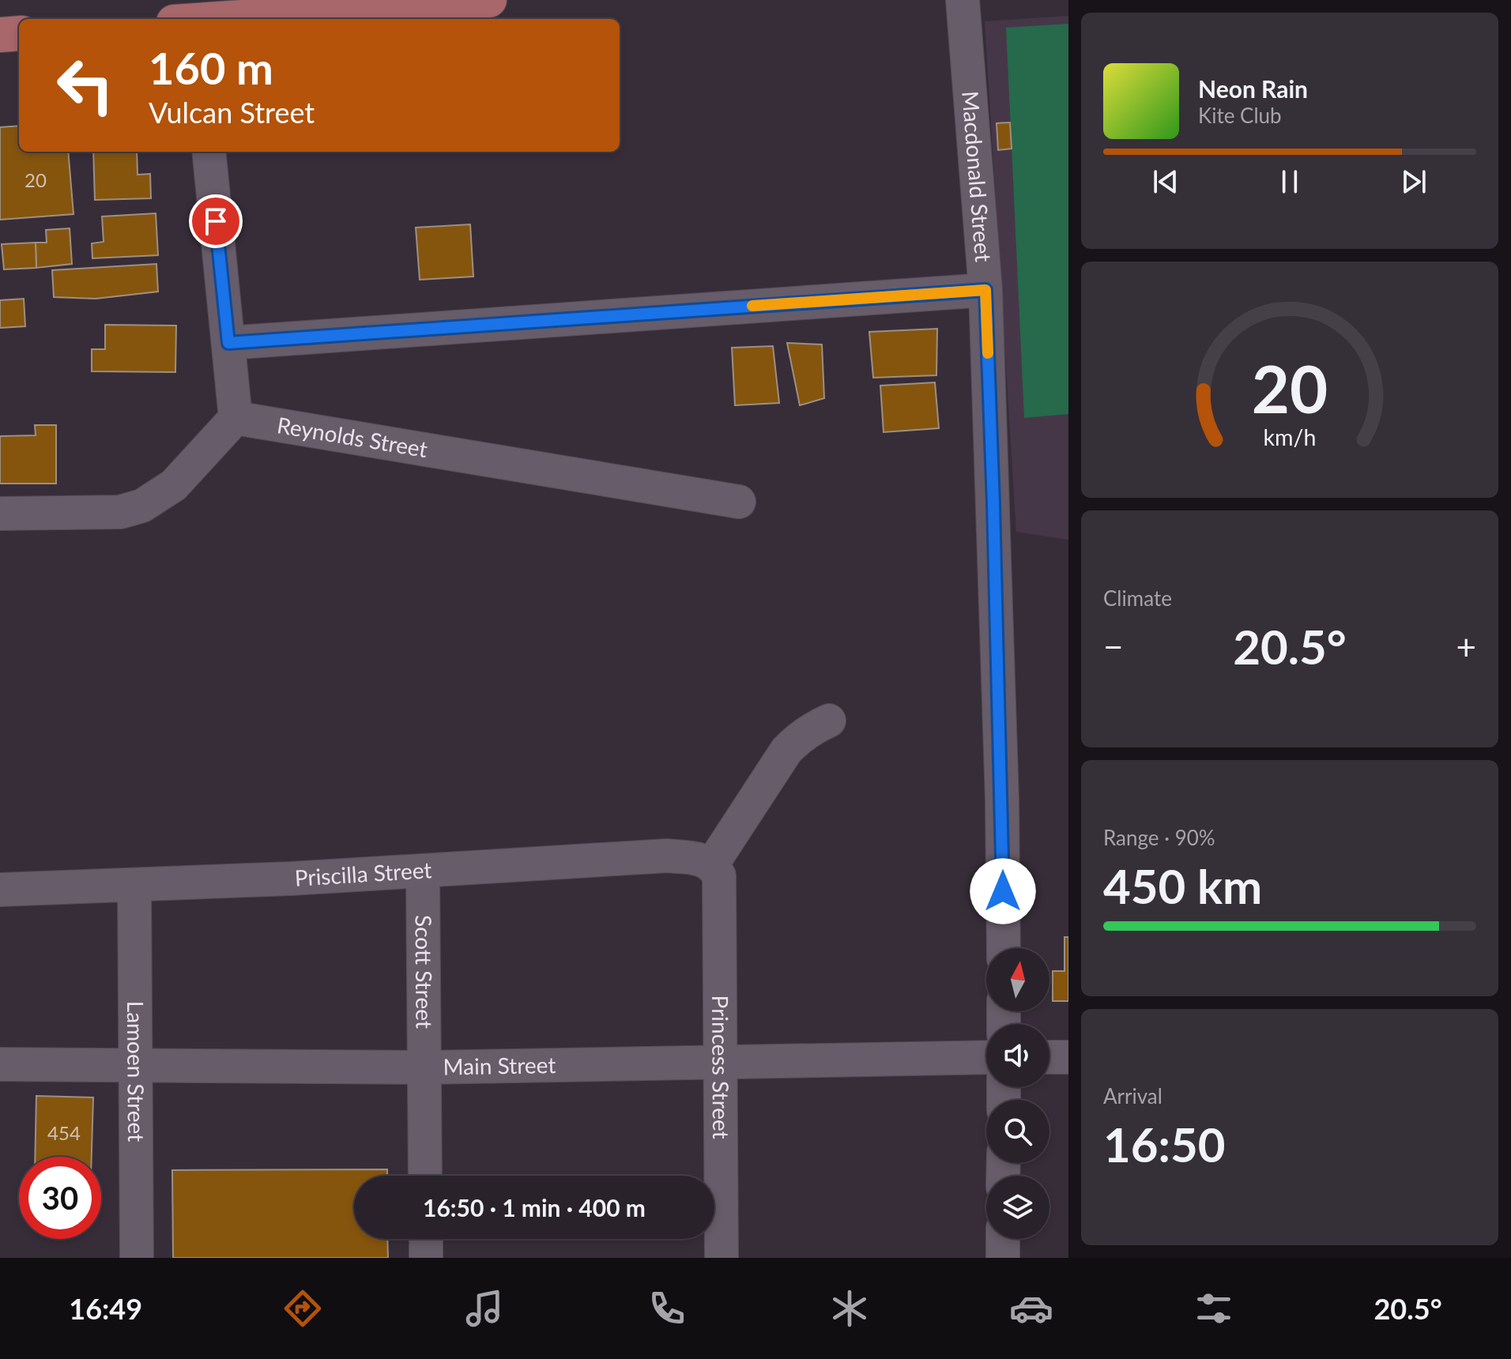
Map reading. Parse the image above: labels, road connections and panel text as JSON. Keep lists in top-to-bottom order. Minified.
{"streets":{"street":["Macdonald Street","Reynolds Street","Priscilla Street","Scott Street","Main Street","Princess Street","Lamoen Street"]},"crossings":[["Priscilla Street","Scott Street"],["Priscilla Street","Princess Street"],["Priscilla Street","Lamoen Street"],["Scott Street","Main Street"],["Main Street","Princess Street"],["Main Street","Lamoen Street"]],"house_numbers":["20","454"],"north":"top","page":{"turn":["160 m","Vulcan Street"],"song":["Neon Rain","Kite Club"],"tile":["Climate",["Range · 90%","450 km"],["Arrival","16:50"]],"heat":["−","20.5°","+"],"limit":"30","trip":"16:50 · 1 min · 400 m","tabs":["16:49","20.5°"],"gauge":["20","km/h"]}}
